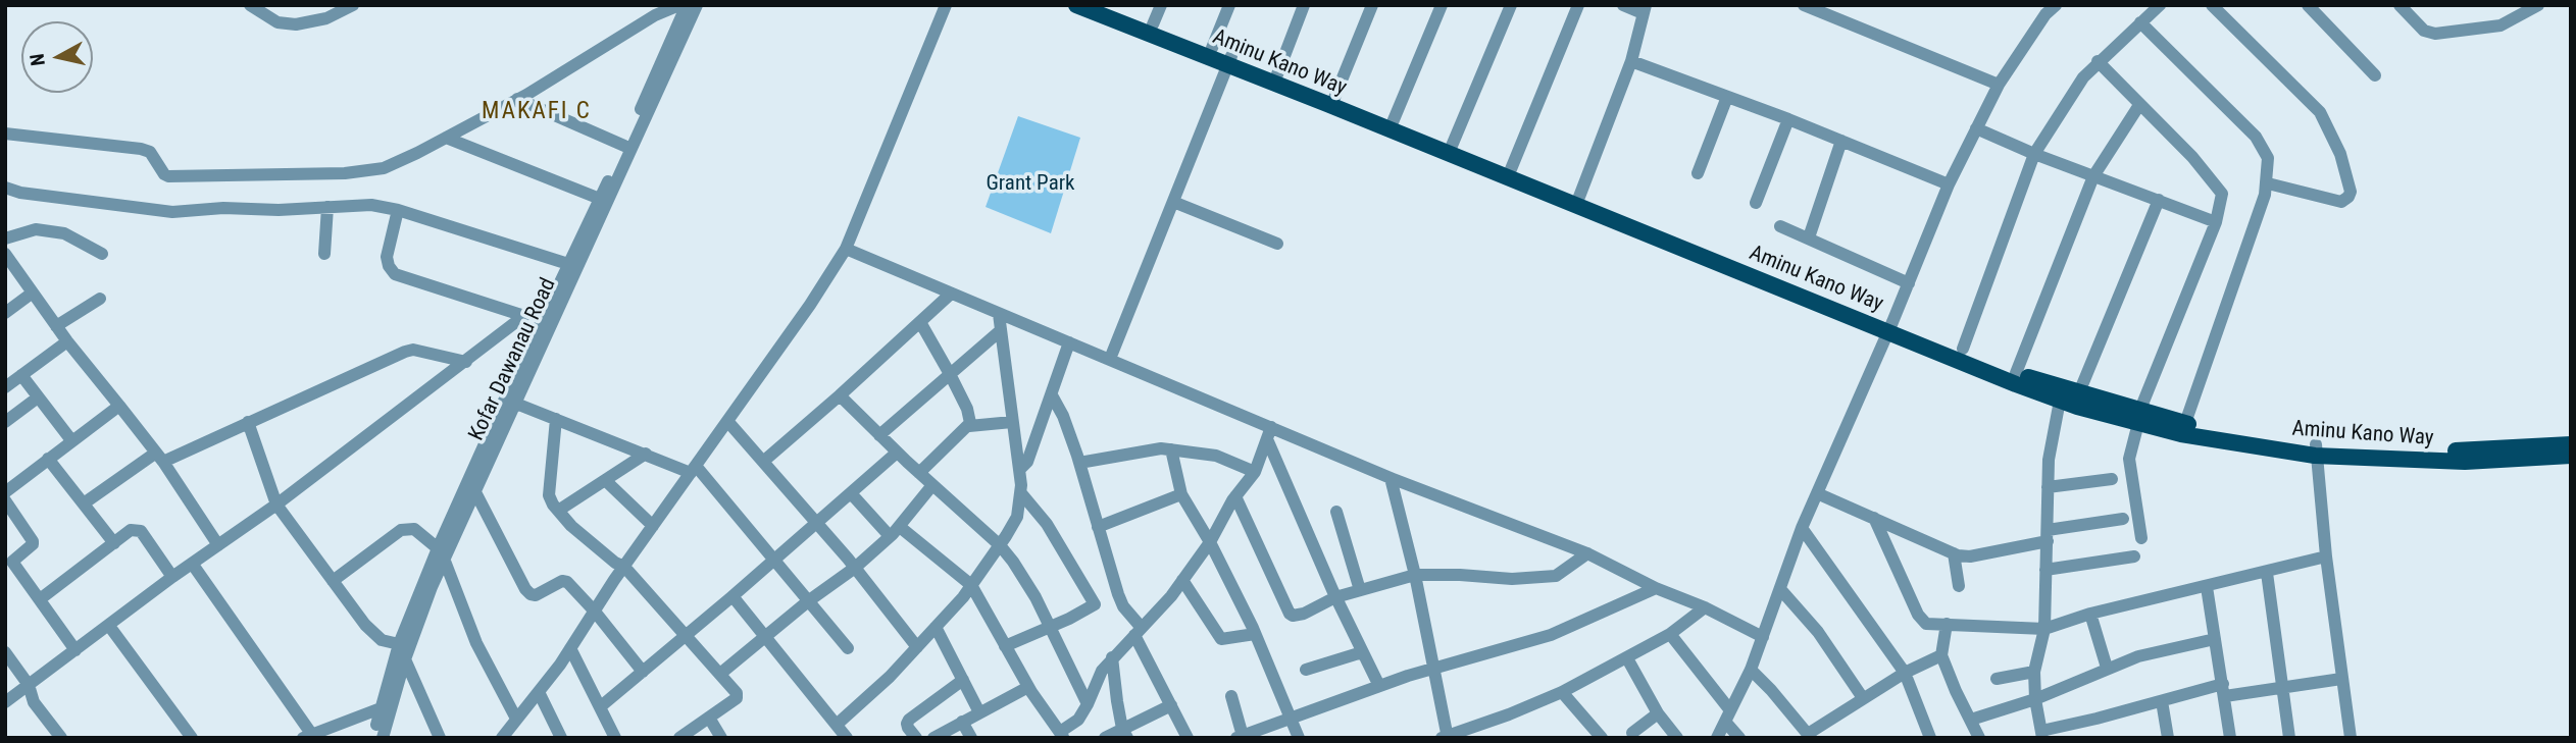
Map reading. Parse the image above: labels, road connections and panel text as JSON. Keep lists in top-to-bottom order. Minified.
{"streets":{"main road":["Aminu Kano Way"],"street":["Kofar Dawanau Road"]},"districts":["MAKAFI C"],"parks":["Grant Park"],"north":"left"}
